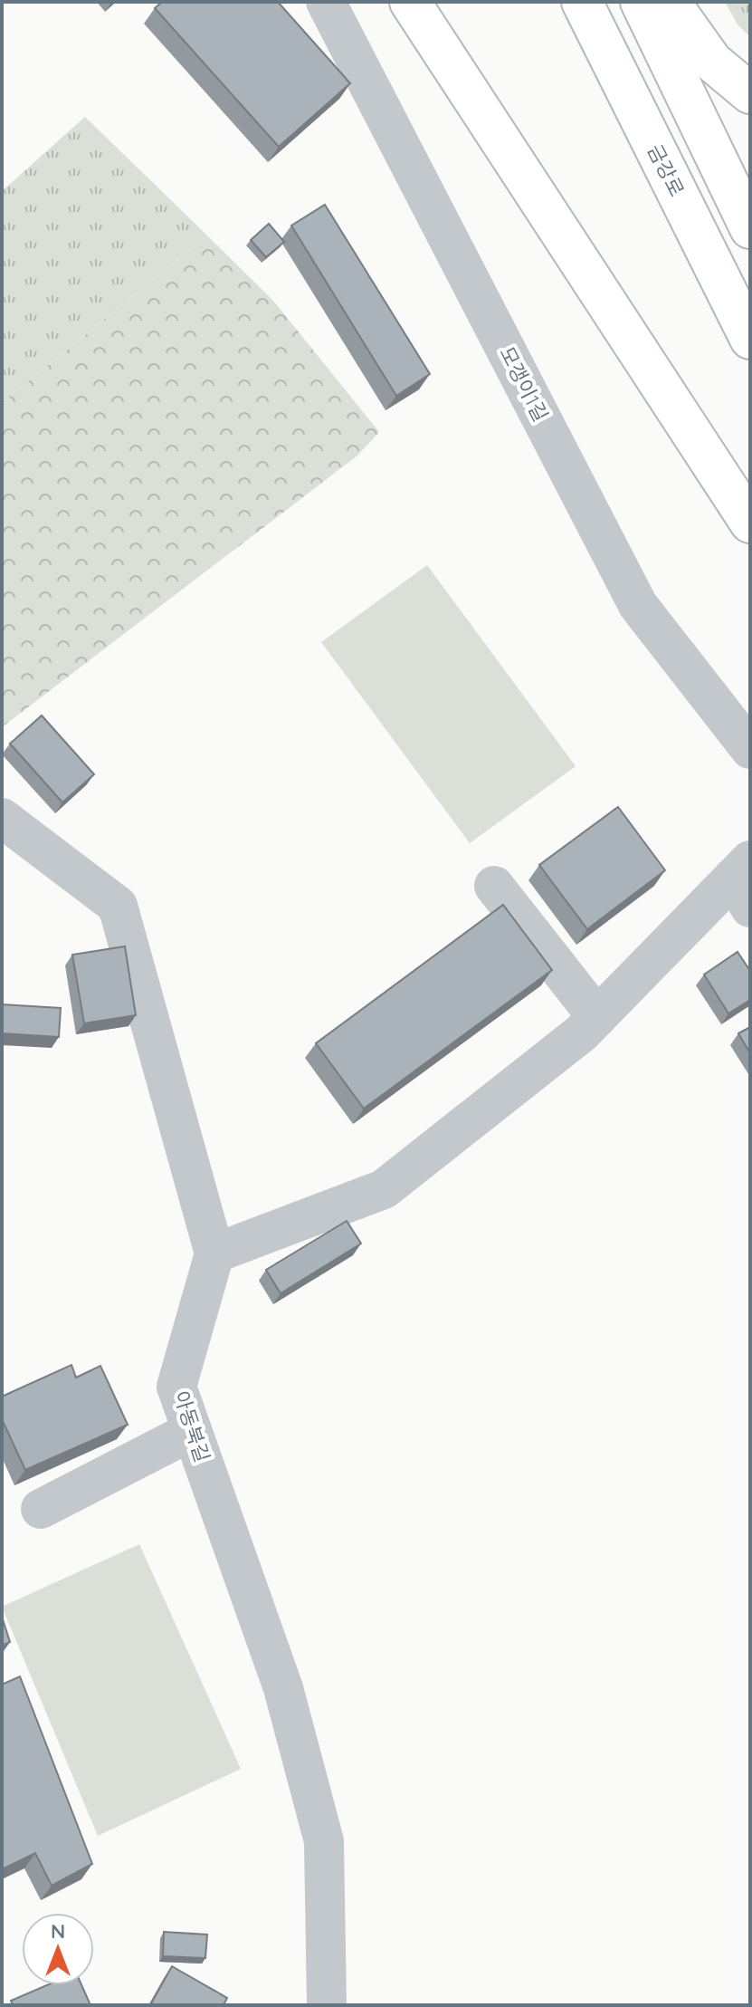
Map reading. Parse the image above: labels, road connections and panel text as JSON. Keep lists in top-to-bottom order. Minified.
{"streets":{"highway":["금강로"],"street":["모갱이1길","아동북길"]},"north":"top"}
